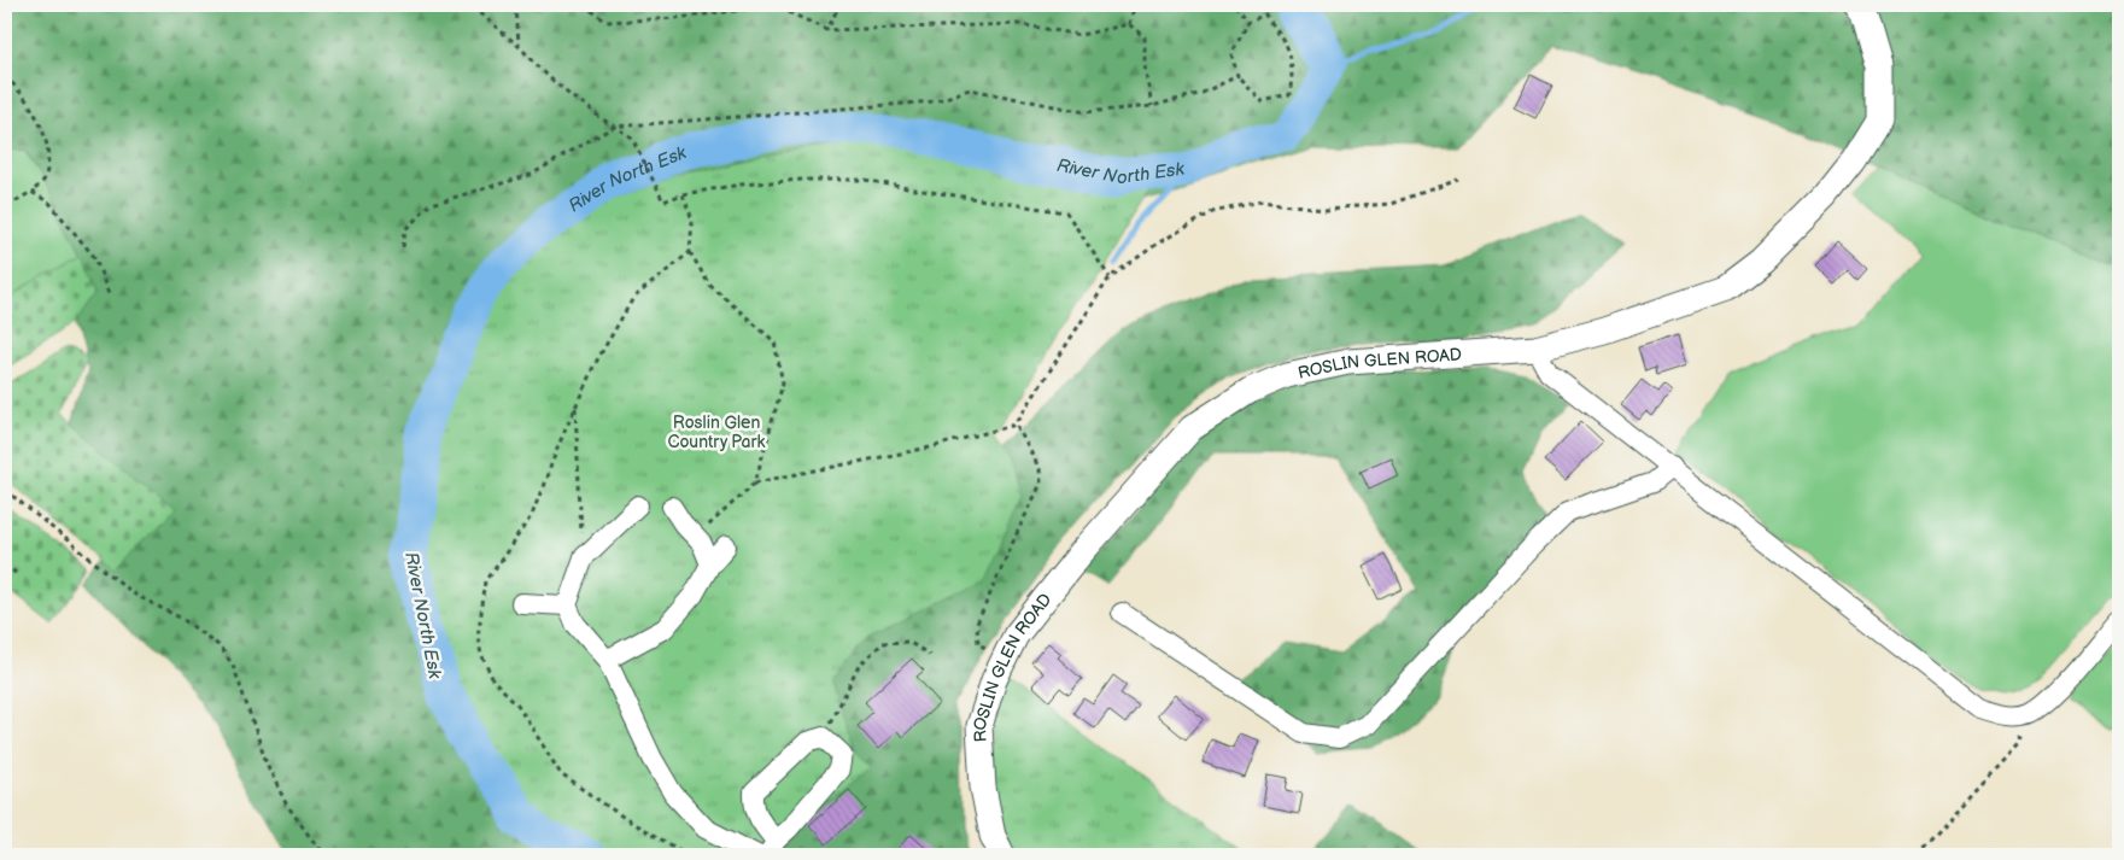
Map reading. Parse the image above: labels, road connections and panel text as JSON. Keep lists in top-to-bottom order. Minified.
{"streets":{"main road":["ROSLIN GLEN ROAD"]},"water":["River North Esk"],"parks":["Roslin Glen Country Park"]}
